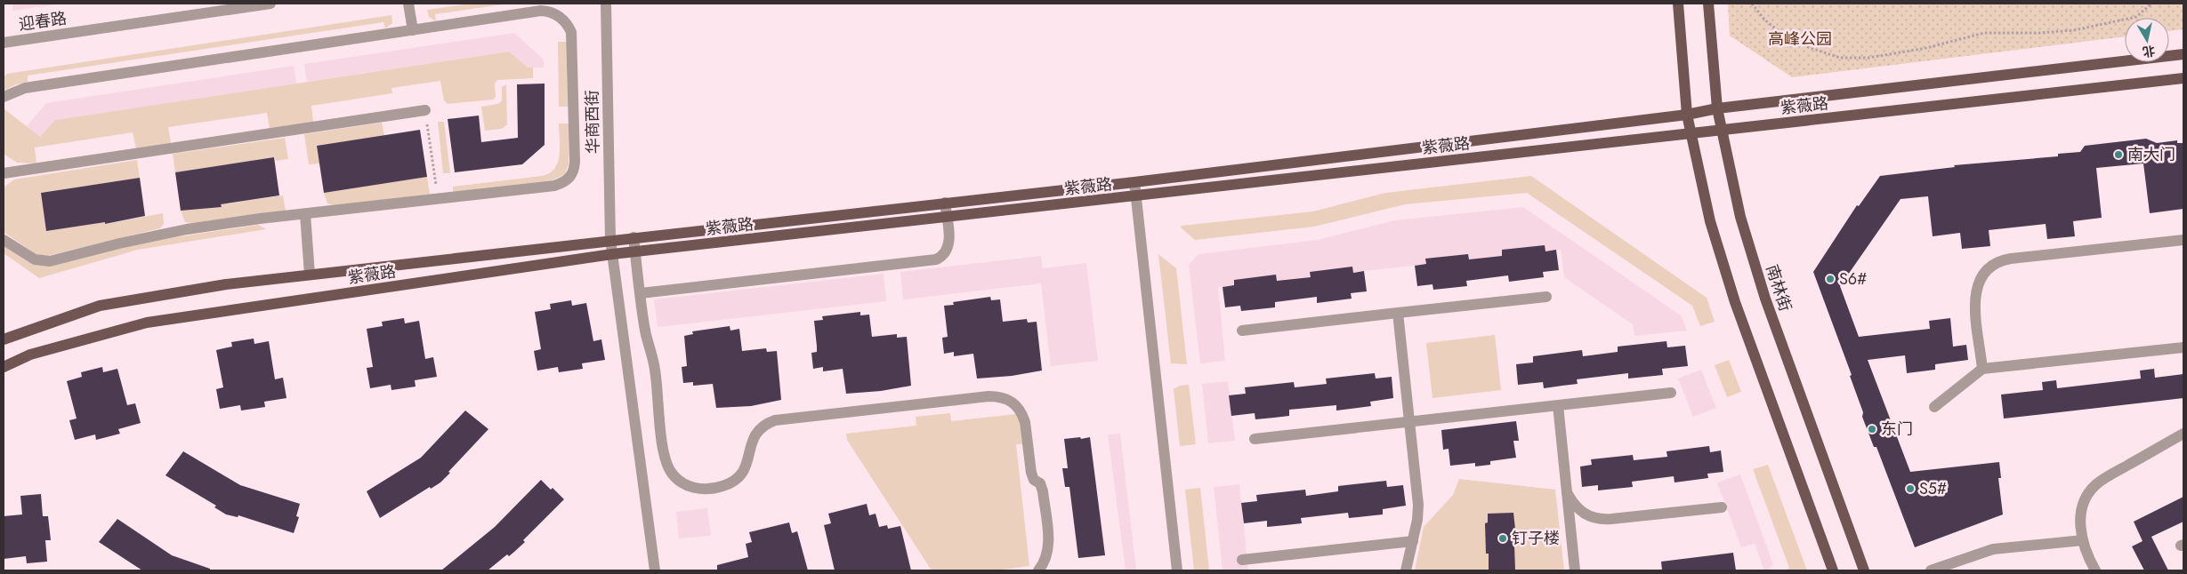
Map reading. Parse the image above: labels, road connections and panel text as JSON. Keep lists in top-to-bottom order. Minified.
{"streets":{"main road":["紫薇路","南林街"],"street":["迎春路","华商西街"]},"crossings":[["紫薇路","华商西街"],["紫薇路","南林街"]],"parks":["高峰公园"],"places":["南大门","S6#","东门","S5#","钉子楼"],"north":"bottom"}
